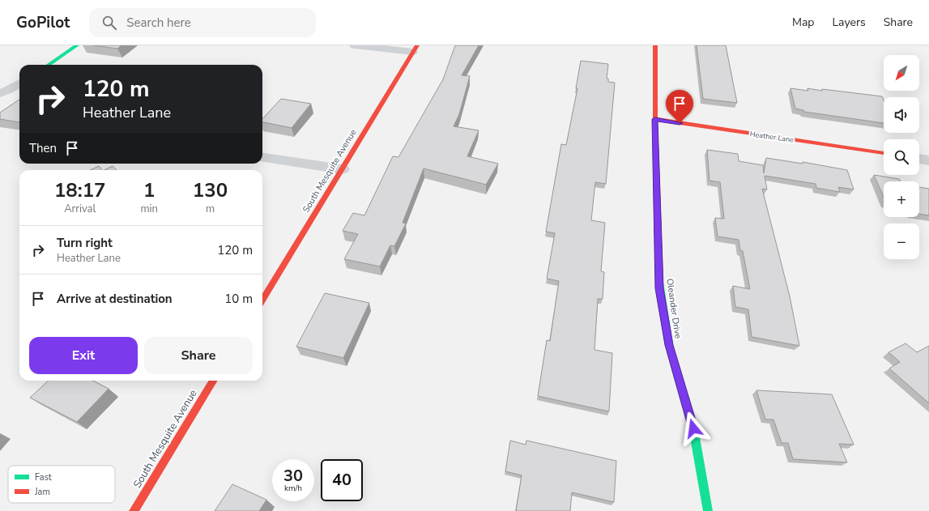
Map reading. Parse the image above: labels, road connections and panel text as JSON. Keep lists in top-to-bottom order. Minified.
{"streets":{"street":["Heather Lane","South Mesquite Avenue","Oleander Drive"]},"crossings":[["Heather Lane","Oleander Drive"]],"legend":["Fast","Jam"],"north":"bottom left","page":{"header":"GoPilot","search":"Search here","nav":["Map","Layers","Share"],"map_buttons":["+","−"],"turn":["120 m","Heather Lane"],"then":"Then","eta":["18:17","Arrival","1","min","130","m"],"list":[{"name":"Turn right","note":"Heather Lane","value":"120 m"},{"name":"Arrive at destination","value":"10 m"}],"buttons":["Exit","Share"],"speed":"30 km/h","limit":"40"}}
